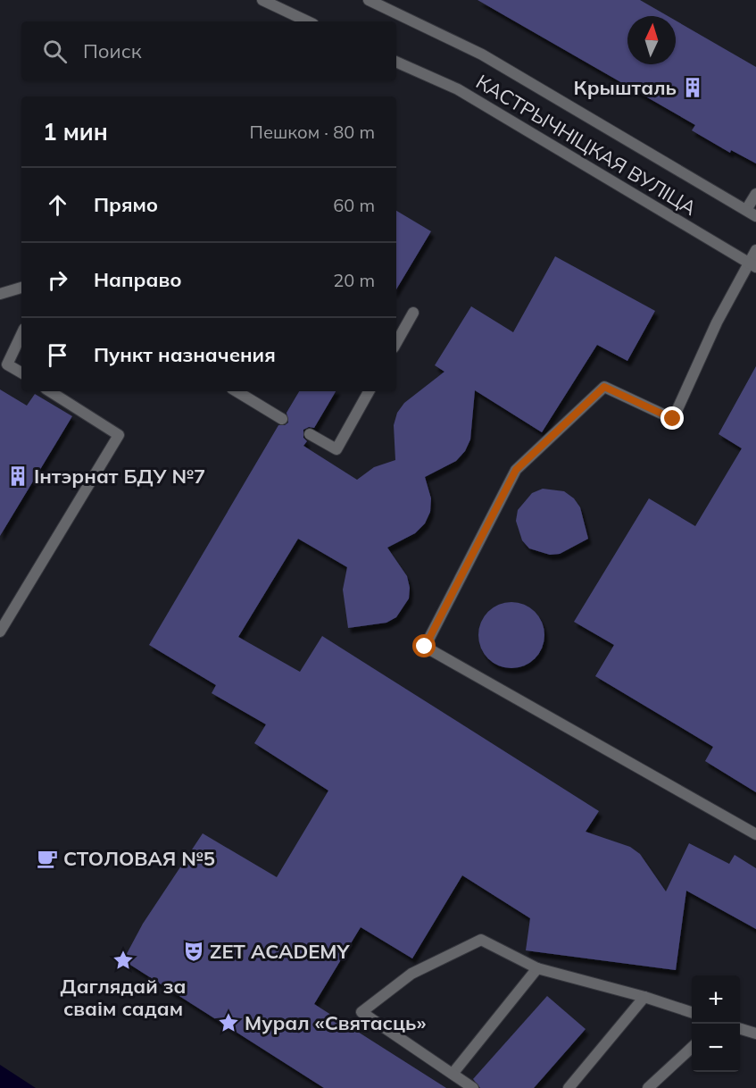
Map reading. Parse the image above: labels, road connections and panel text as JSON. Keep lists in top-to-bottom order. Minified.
{"streets":{"street":["КАСТРЫЧНІЦКАЯ ВУЛІЦА"]},"places":{"building":["Крышталь","Інтэрнат БДУ №7"],"cafe":["СТОЛОВАЯ №5"],"theatre":["ZET ACADEMY"],"place":["Даглядай за сваім садам","Мурал «Святасць»"]},"north":"top","page":{"search":"Поиск","heading":["1 мин","Пешком · 80 m"],"list":[["Прямо","60 m"],["Направо","20 m"],"Пункт назначения"],"map_buttons":["+","−"]}}
